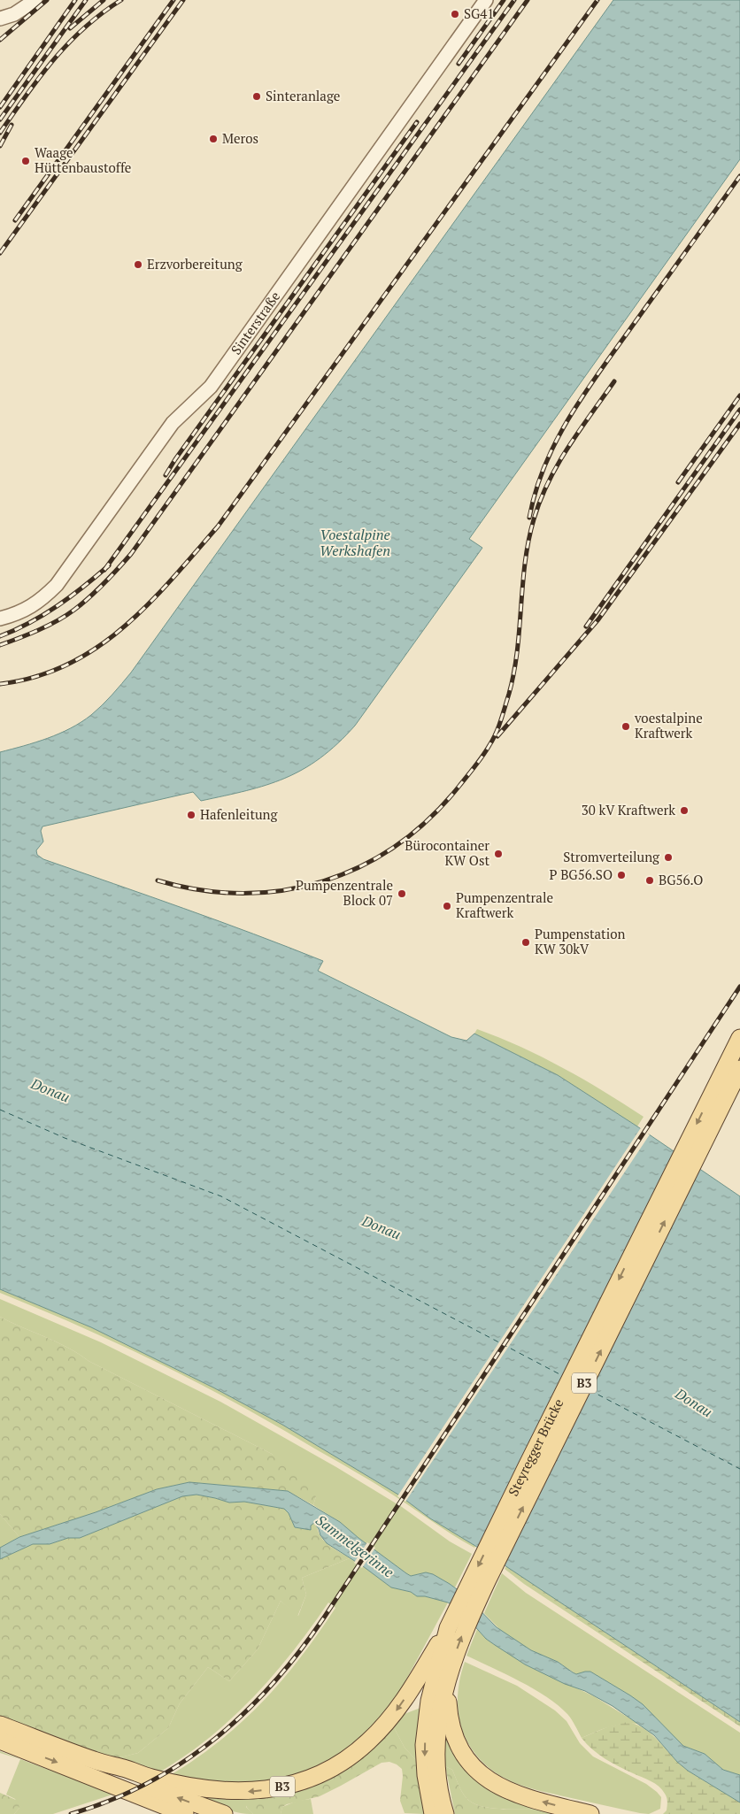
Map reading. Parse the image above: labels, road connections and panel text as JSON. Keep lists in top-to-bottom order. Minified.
{"streets":{"main road":["B3","Steyregger Brücke"],"street":["Sinterstraße"]},"crossings":[["B3","Steyregger Brücke"]],"water":["Voestalpine Werkshafen","Donau","Sammelgerinne"],"places":["SG41","Sinteranlage","Meros","Waage Hüttenbaustoffe","Erzvorbereitung","voestalpine Kraftwerk","30 kV Kraftwerk","Hafenleitung","Bürocontainer KW Ost","Stromverteilung","P BG56.SO","BG56.O","Pumpenzentrale Block 07","Pumpenzentrale Kraftwerk","Pumpenstation KW 30kV"]}
